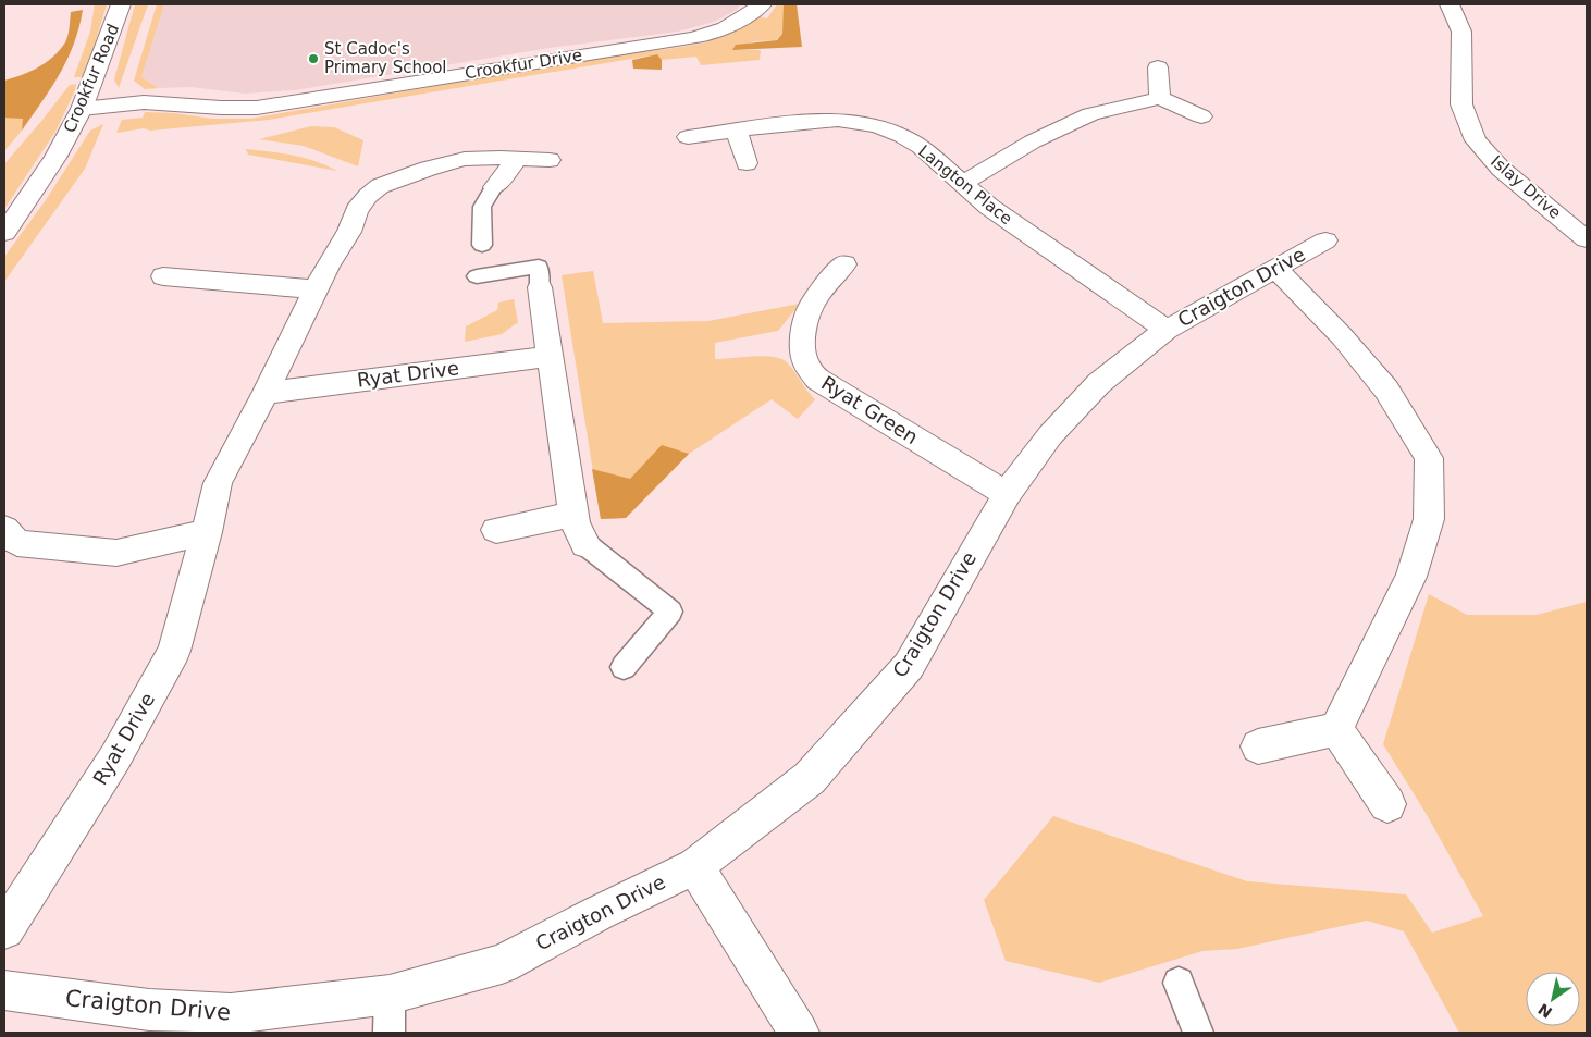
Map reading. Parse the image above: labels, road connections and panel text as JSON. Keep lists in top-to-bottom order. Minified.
{"streets":{"street":["Crookfur Drive","Crookfur Road","Langton Place","Islay Drive","Craigton Drive","Ryat Drive","Ryat Green"]},"crossings":[["Crookfur Drive","Crookfur Road"],["Langton Place","Craigton Drive"],["Craigton Drive","Ryat Green"]],"places":["St Cadoc's Primary School"],"north":"bottom left"}
